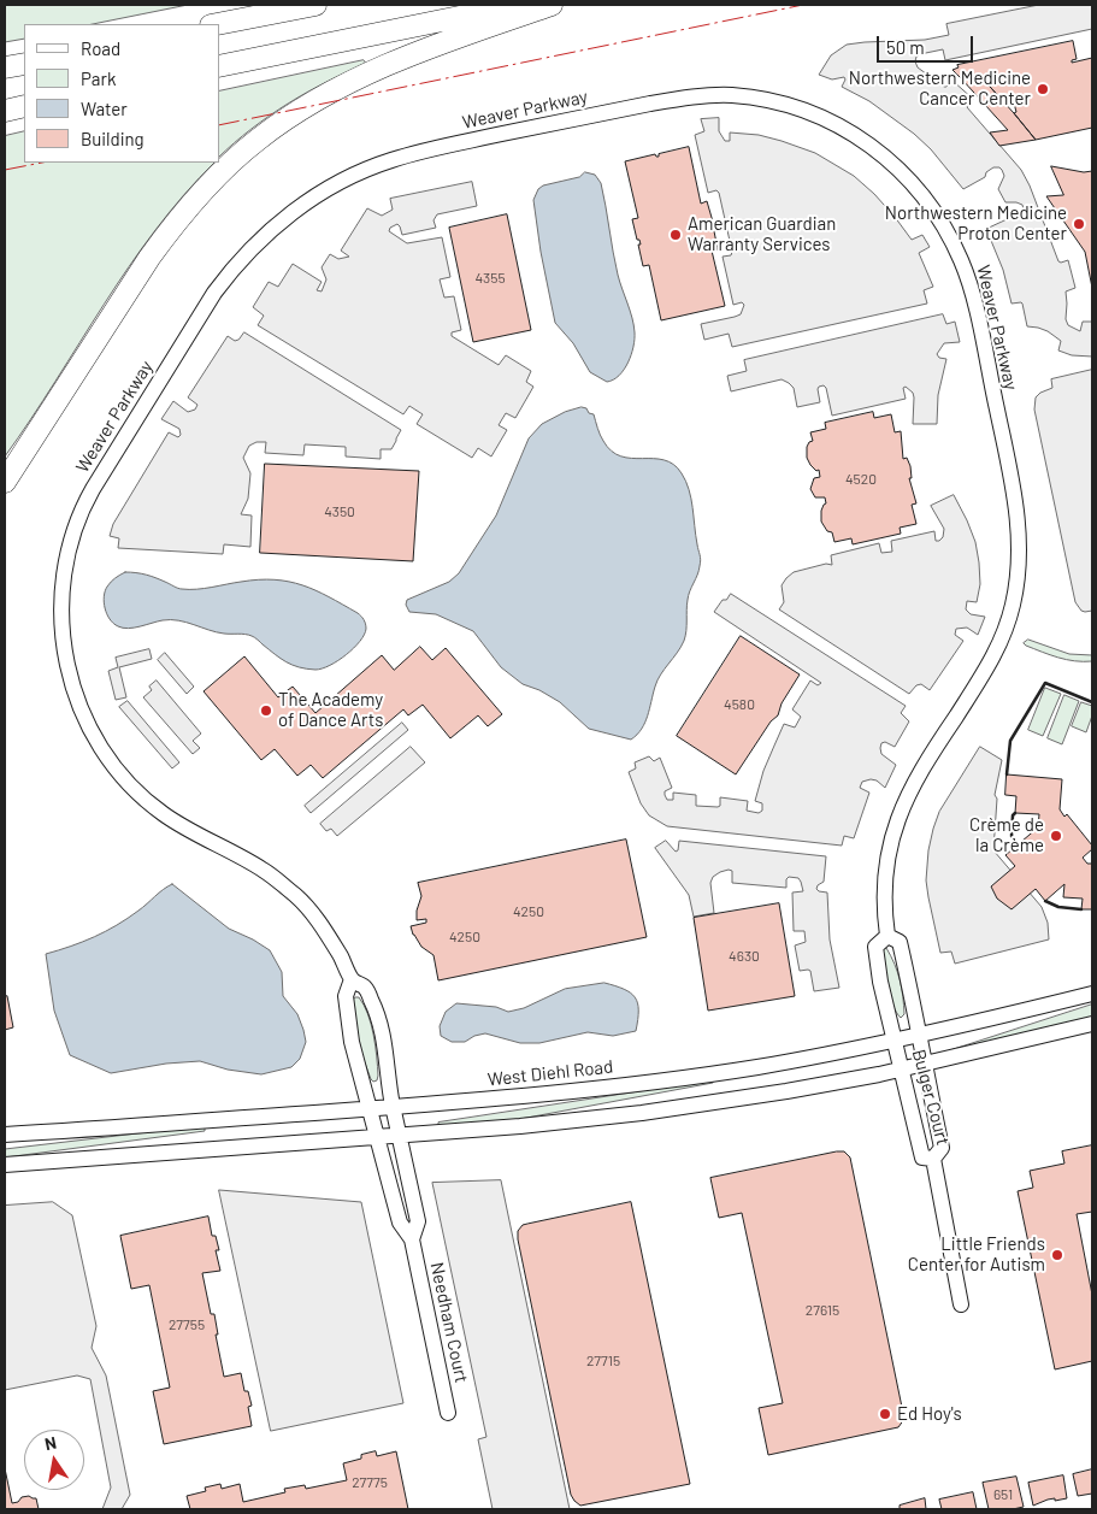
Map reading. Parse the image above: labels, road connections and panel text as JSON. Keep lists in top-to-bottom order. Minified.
{"streets":{"street":["Weaver Parkway","West Diehl Road","Bulger Court","Needham Court"]},"crossings":[["Weaver Parkway","West Diehl Road"],["Weaver Parkway","Bulger Court"],["Weaver Parkway","Needham Court"],["West Diehl Road","Bulger Court"],["West Diehl Road","Needham Court"]],"places":["Northwestern Medicine Cancer Center","Northwestern Medicine Proton Center","American Guardian Warranty Services","The Academy of Dance Arts","Crème de la Crème","Little Friends Center for Autism","Ed Hoy's"],"house_numbers":["4355","4520","4350","4580","4250","4250","4630","27615","27755","27715","27775","651"],"legend":["Road","Park","Water","Building"],"scale_bar":"50 m","north":"top"}
